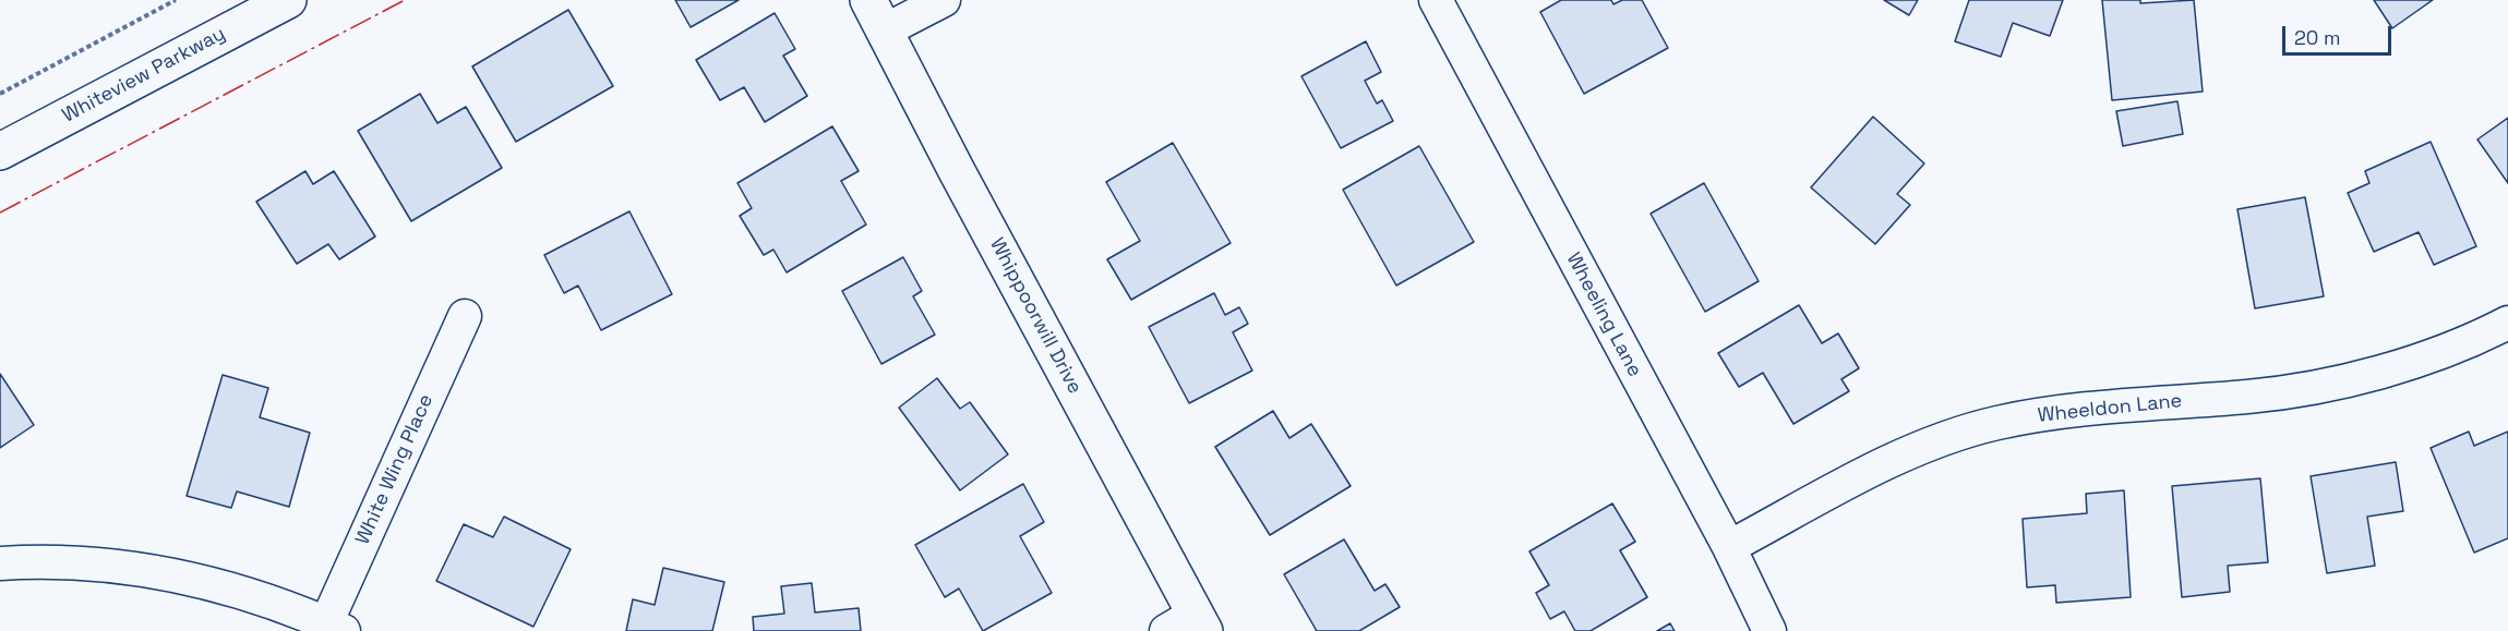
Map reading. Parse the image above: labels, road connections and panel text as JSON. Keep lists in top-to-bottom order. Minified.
{"streets":{"street":["Whiteview Parkway","Wheeling Lane","Whippoorwill Drive","Wheeldon Lane","White Wing Place"]},"crossings":[["Wheeling Lane","Wheeldon Lane"]],"scale_bar":"20 m"}
